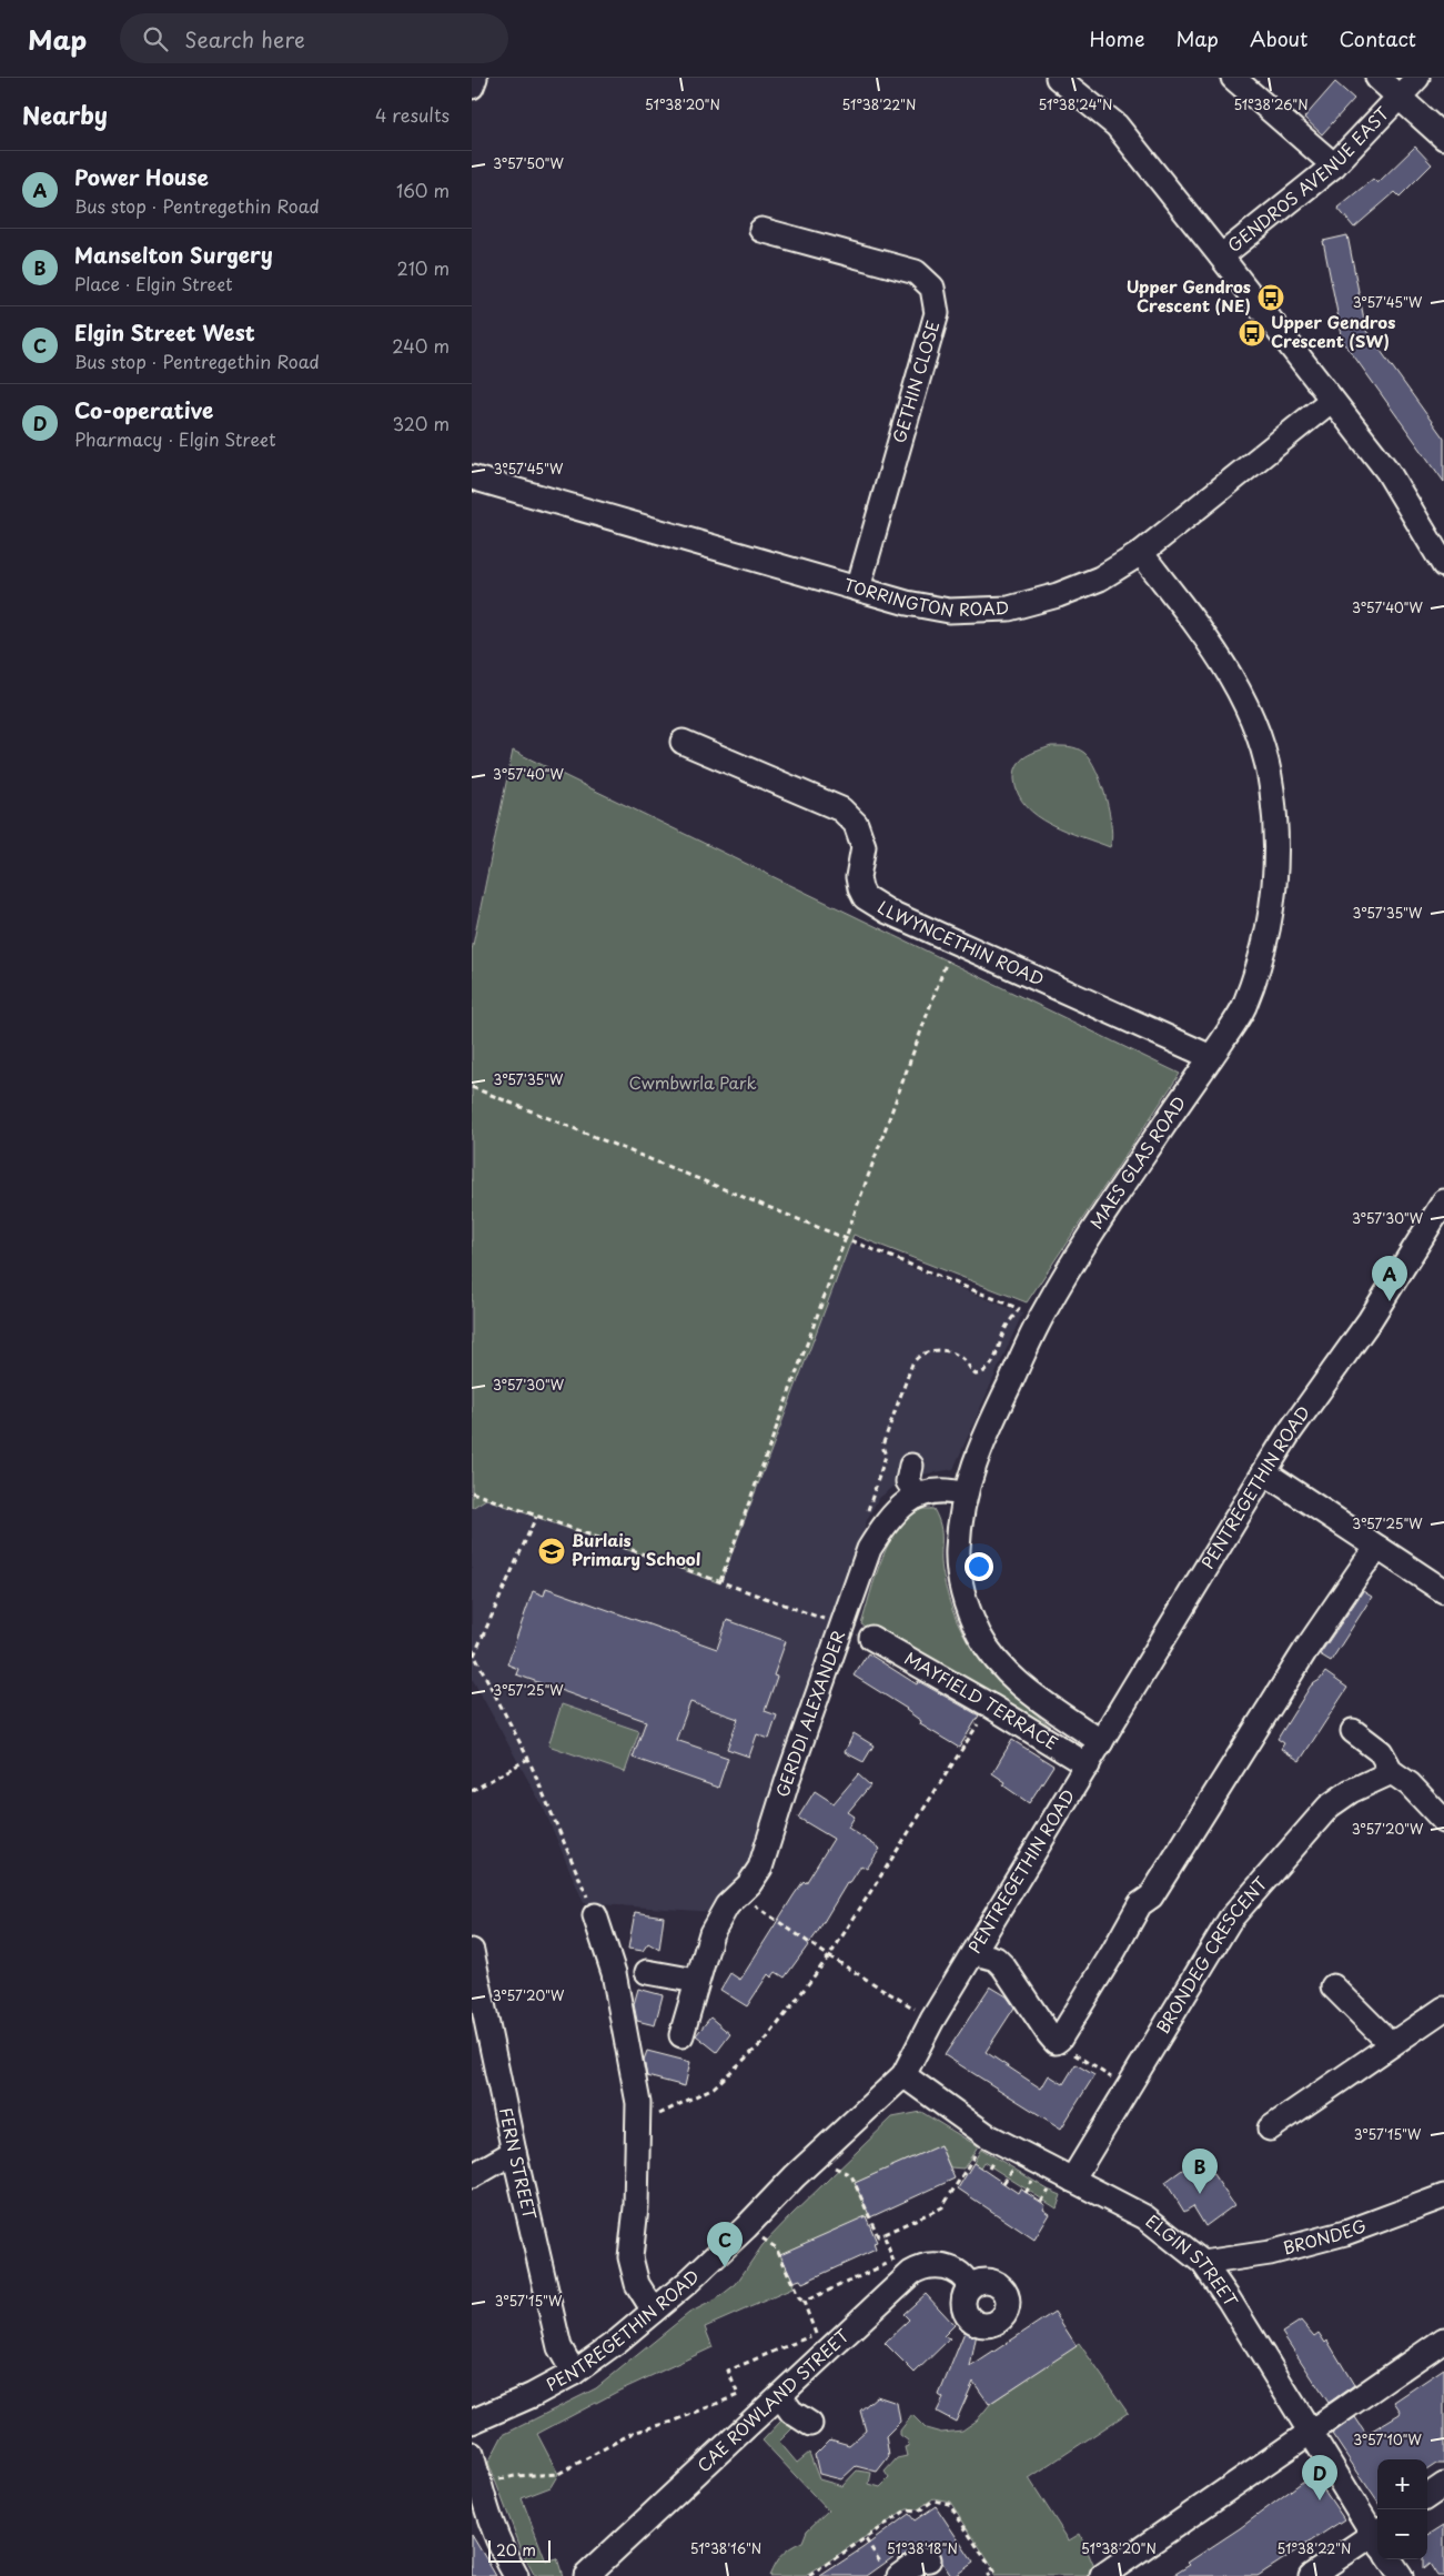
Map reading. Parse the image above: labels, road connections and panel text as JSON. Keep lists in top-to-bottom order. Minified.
{"streets":{"street":["GENDROS AVENUE EAST","GETHIN CLOSE","TORRINGTON ROAD","LLWYNCETHIN ROAD","MAES GLAS ROAD","PENTREGETHIN ROAD","MAYFIELD TERRACE","GERDDI ALEXANDER","BRONDEG CRESCENT","FERN STREET","BRONDEG","ELGIN STREET","CAE ROWLAND STREET"]},"crossings":[["GETHIN CLOSE","TORRINGTON ROAD"],["TORRINGTON ROAD","MAES GLAS ROAD"],["LLWYNCETHIN ROAD","MAES GLAS ROAD"],["MAES GLAS ROAD","PENTREGETHIN ROAD"],["MAES GLAS ROAD","GERDDI ALEXANDER"],["PENTREGETHIN ROAD","MAYFIELD TERRACE"],["PENTREGETHIN ROAD","FERN STREET"],["PENTREGETHIN ROAD","ELGIN STREET"],["BRONDEG CRESCENT","ELGIN STREET"],["BRONDEG","ELGIN STREET"]],"parks":["Cwmbwrla Park"],"places":{"bus stop":["Upper Gendros Crescent (NE)","Upper Gendros Crescent (SW)"],"school or university":["Burlais Primary School"]},"scale_bar":"20 m","page":{"header":"Map","search":"Search here","nav":["Home","Map","About","Contact"],"heading":["Nearby","4 results"],"list":[{"mark":"A","name":"Power House","note":"Bus stop · Pentregethin Road","value":"160 m"},{"mark":"B","name":"Manselton Surgery","note":"Place · Elgin Street","value":"210 m"},{"mark":"C","name":"Elgin Street West","note":"Bus stop · Pentregethin Road","value":"240 m"},{"mark":"D","name":"Co-operative","note":"Pharmacy · Elgin Street","value":"320 m"}],"pins":["A","B","C","D"],"map_buttons":["+","−"],"scale":"20 m"},"coordinates":["51°38'24\"N","51°38'26\"N","51°38'20\"N","51°38'22\"N","3°57'50\"W","3°57'45\"W","3°57'40\"W","3°57'35\"W","3°57'30\"W","3°57'25\"W","3°57'20\"W","3°57'15\"W","3°57'10\"W","51°38'16\"N","51°38'18\"N"]}
